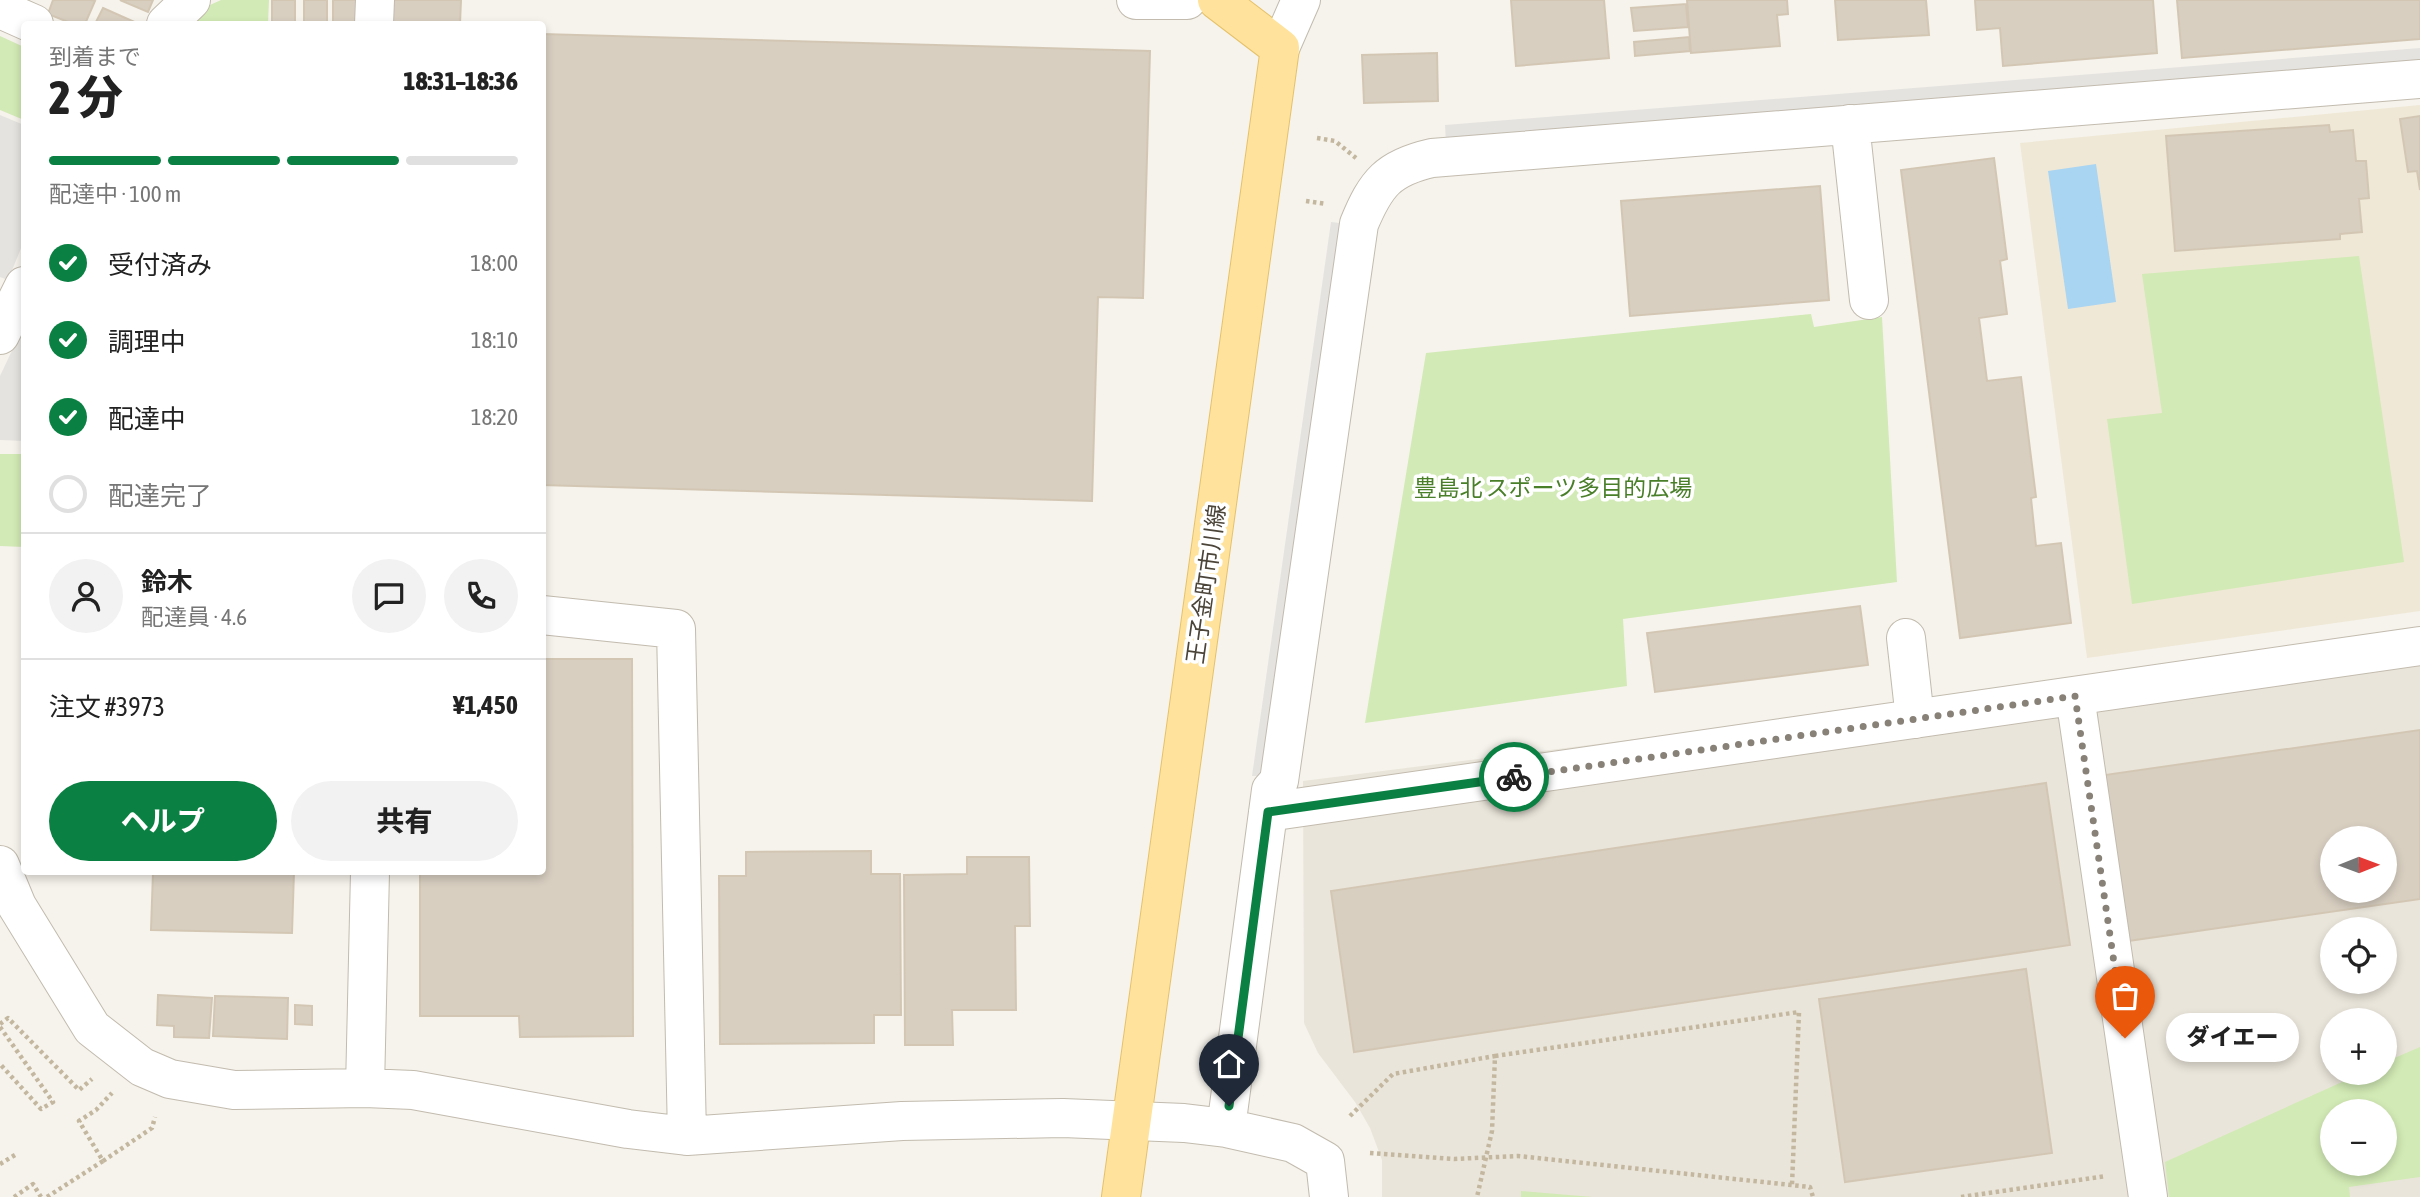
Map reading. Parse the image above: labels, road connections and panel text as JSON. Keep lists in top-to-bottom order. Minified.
{"streets":{"main road":["王子金町市川線"]},"parks":["豊島北 スポーツ多目的広場"],"places":["ダイエー"],"north":"right","page":{"heading":["2 分","到着まで","18:31–18:36"],"panel":["鈴木","配達員 · 4.6","注文 #3973","¥1,450"],"bar":"配達中 · 100 m","list":[["受付済み","18:00"],["調理中","18:10"],["配達中","18:20"],"配達完了"],"buttons":["ヘルプ","共有"],"map_buttons":["+","−"],"bubble":"ダイエー"}}
